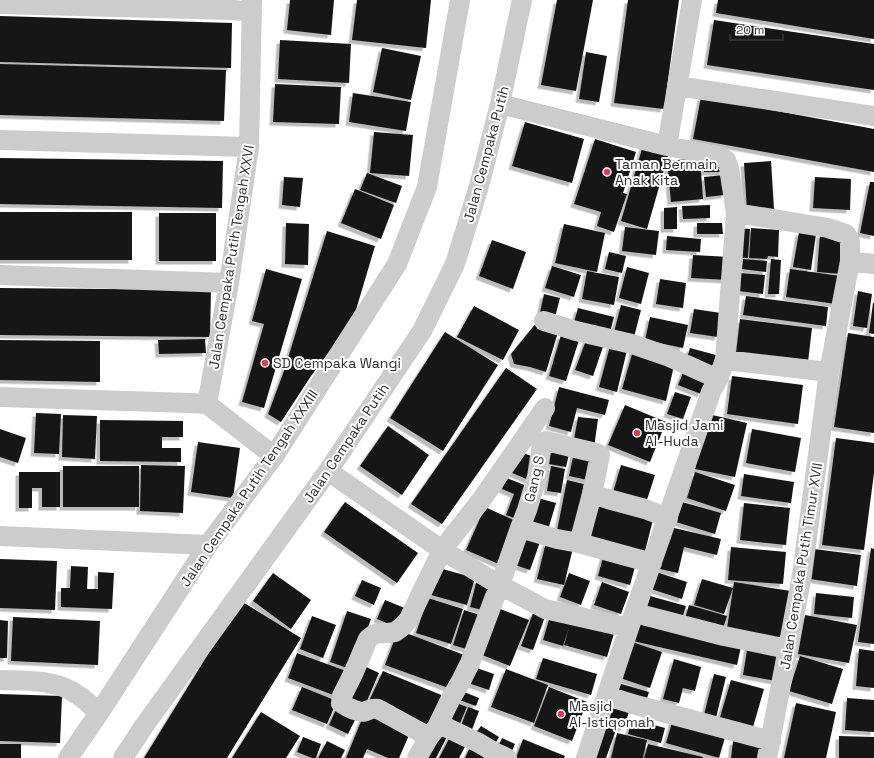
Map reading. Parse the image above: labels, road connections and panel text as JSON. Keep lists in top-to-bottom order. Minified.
{"streets":{"street":["Jalan Cempaka Putih","Jalan Cempaka Putih Tengah XXVI","Gang S","Jalan Cempaka Putih Tengah XXXIII","Jalan Cempaka Putih Timur XVII"]},"places":["Taman Bermain Anak Kita","SD Cempaka Wangi","Masjid Jami Al-Huda","Masjid Al-Istiqomah"],"scale_bar":"20 m"}
